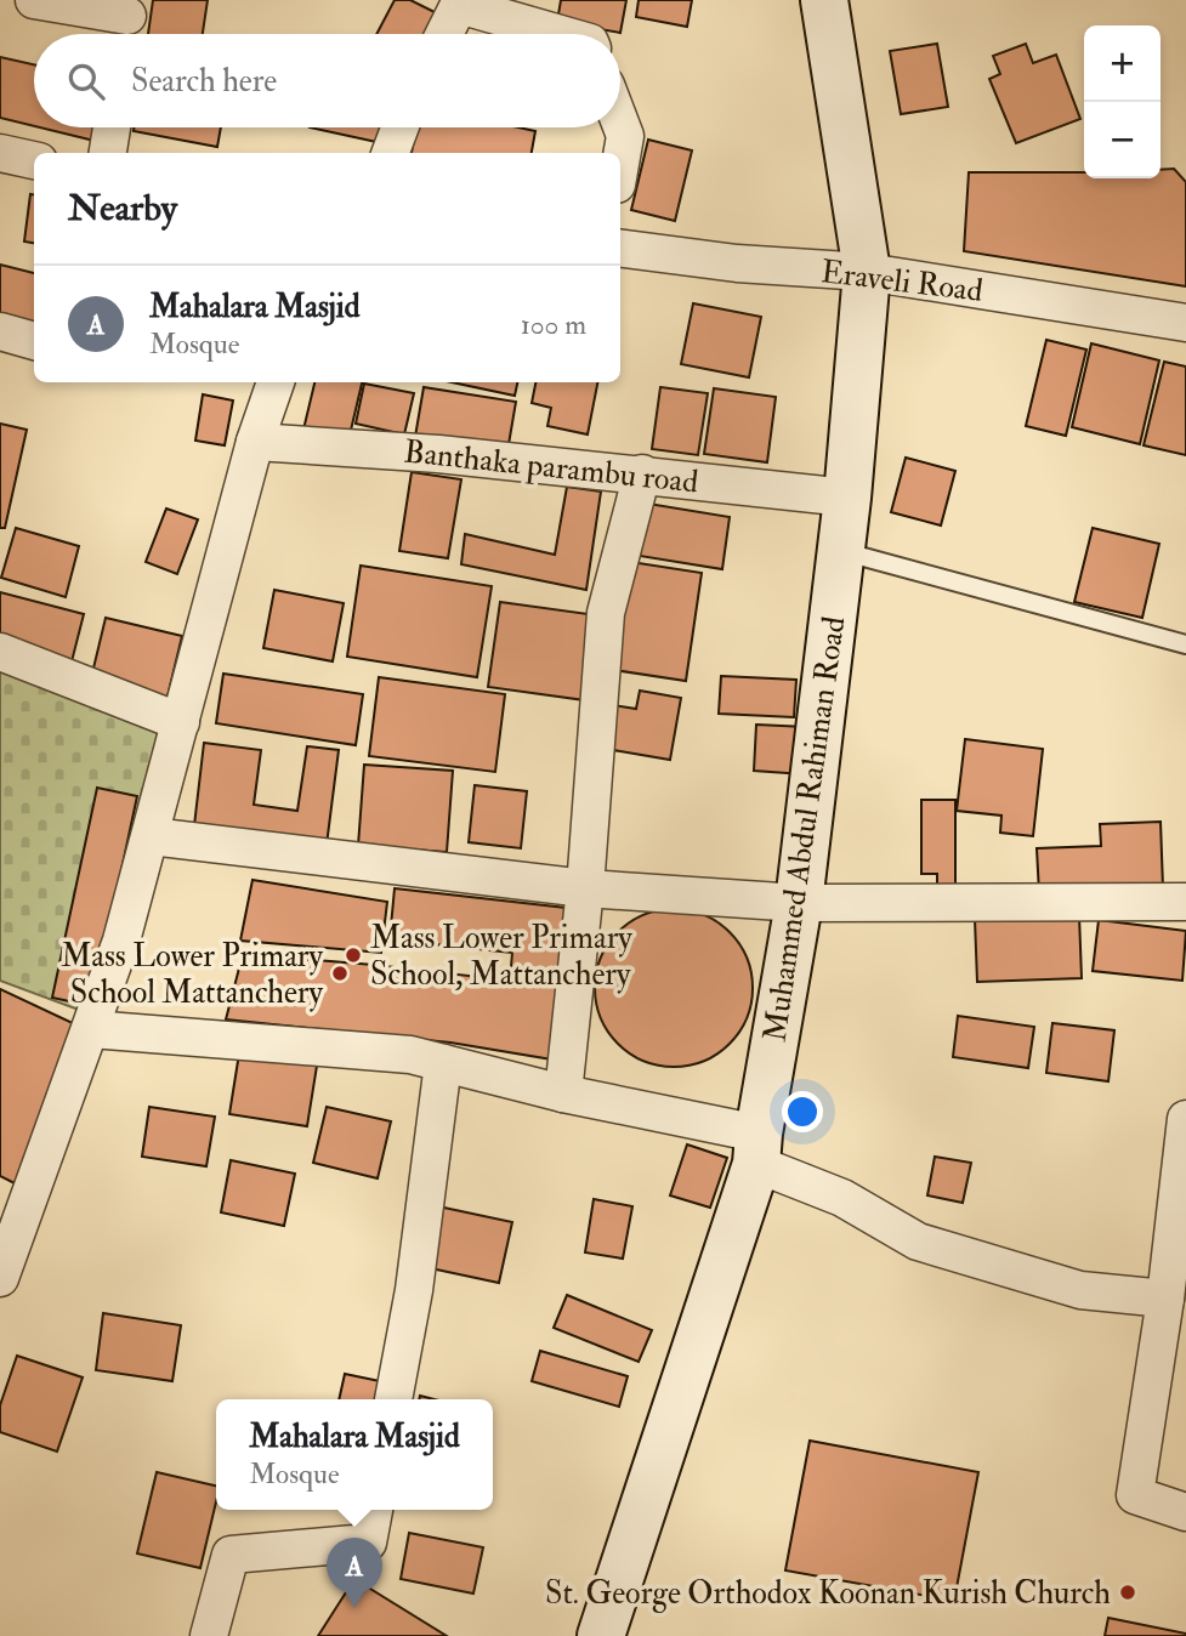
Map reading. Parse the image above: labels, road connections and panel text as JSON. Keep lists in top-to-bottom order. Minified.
{"streets":{"street":["Eraveli Road","Banthaka parambu road","Muhammed Abdul Rahiman Road"]},"crossings":[["Eraveli Road","Muhammed Abdul Rahiman Road"],["Banthaka parambu road","Muhammed Abdul Rahiman Road"]],"places":["Mass Lower Primary School, Mattanchery","Mass Lower Primary School Mattanchery","St. George Orthodox Koonan Kurish Church"],"page":{"map_buttons":["+","−"],"search":"Search here","heading":"Nearby","list":[{"mark":"A","name":"Mahalara Masjid","note":"Mosque","value":"100 m"}],"popup":["Mahalara Masjid","Mosque"],"pins":"A"}}
